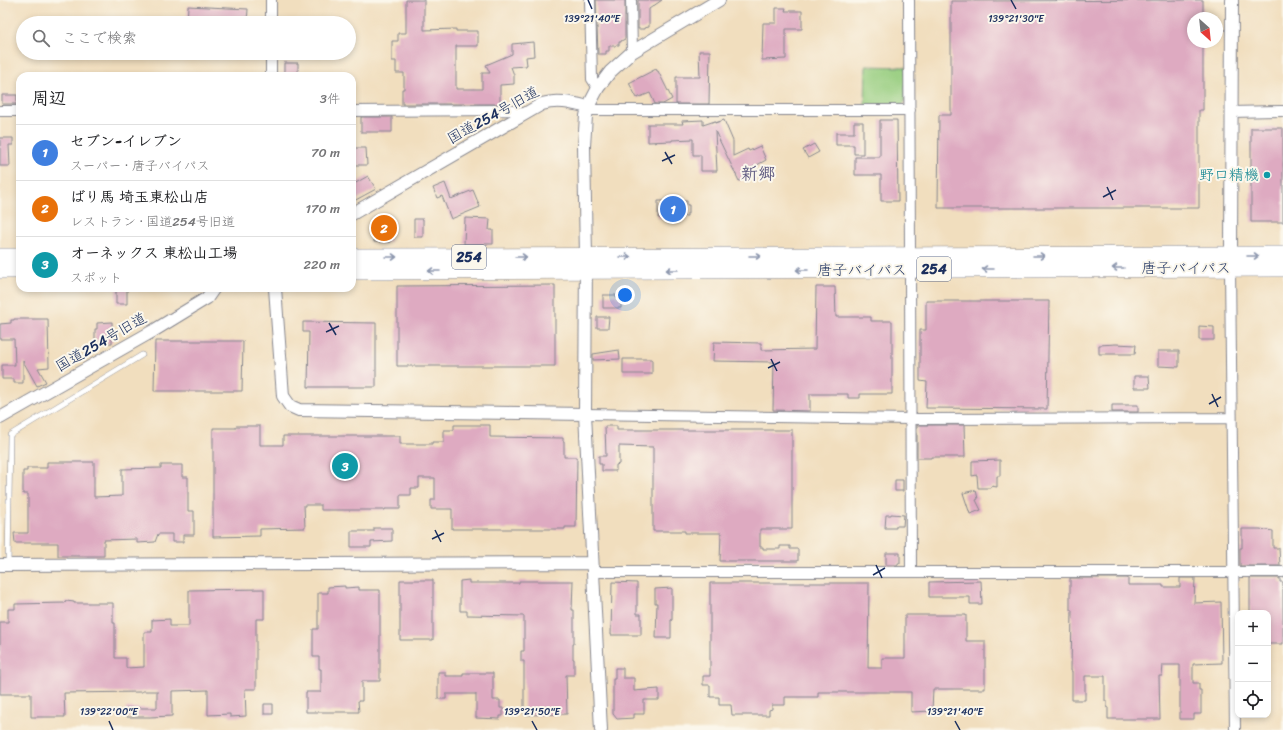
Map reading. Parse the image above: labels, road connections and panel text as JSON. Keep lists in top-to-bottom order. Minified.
{"streets":{"highway":["254","唐子バイパス"],"street":["国道254号旧道"]},"crossings":[["254","唐子バイパス"]],"districts":["新郷"],"places":["野口精機"],"north":"bottom right","page":{"search":"ここで検索","heading":["周辺","3件"],"list":[{"mark":"1","name":"セブン-イレブン","note":"スーパー · 唐子バイパス","value":"70 m"},{"mark":"2","name":"ばり馬 埼玉東松山店","note":"レストラン · 国道254号旧道","value":"170 m"},{"mark":"3","name":"オーネックス 東松山工場","note":"スポット","value":"220 m"}],"pins":["1","2","3"],"map_buttons":["+","−"]},"coordinates":["139°21'40\"E","139°21'30\"E","139°22'00\"E","139°21'50\"E"]}
